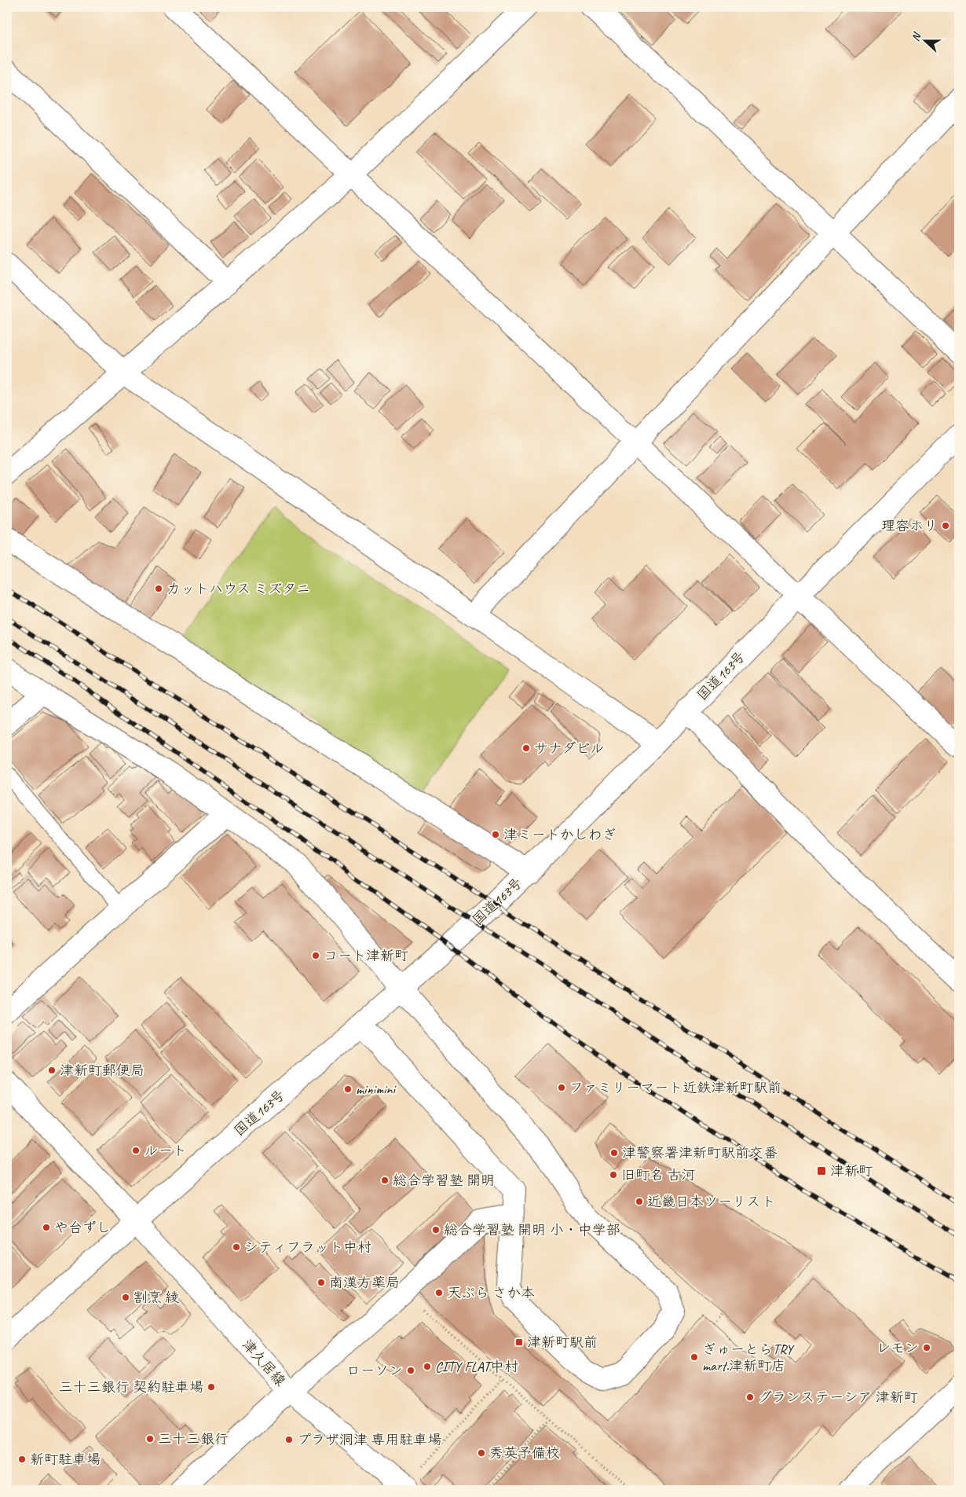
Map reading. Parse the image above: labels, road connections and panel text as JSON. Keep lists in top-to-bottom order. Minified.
{"streets":{"main road":["国道163号","津久居線"]},"crossings":[["国道163号","津久居線"]],"places":{"other":["理容ホリ","カットハウス ミズタニ","サナダビル","津ミートかしわぎ","コート津新町","津新町郵便局","ファミリーマート近鉄津新町駅前","minimini","ルート","津警察署津新町駅前交番","旧町名 古河","総合学習塾 開明","近畿日本ツーリスト","や台ずし","総合学習塾 開明 小・中学部","シティフラット中村","南漢方薬局","天ぷら さか本","割烹 綾","レモン","ぎゅーとらTRY mart.津新町店","CITY FLAT中村","ローソン","三十三銀行 契約駐車場","グランステーシア 津新町","三十三銀行","プラザ洞津 専用駐車場","秀英予備校","新町駐車場"],"transit":["津新町","津新町駅前"]},"north":"left"}
